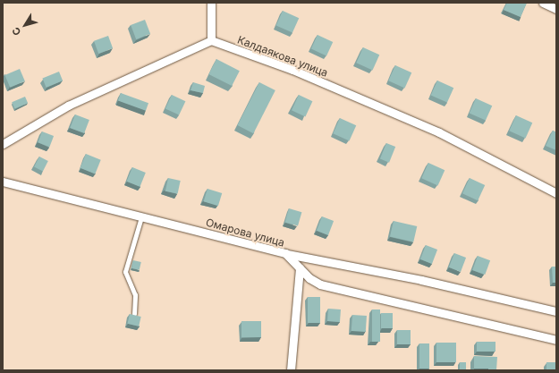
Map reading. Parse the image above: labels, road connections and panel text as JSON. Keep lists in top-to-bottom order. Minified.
{"streets":{"street":["Калдаякова улица","Омарова улица"]},"north":"bottom left"}
